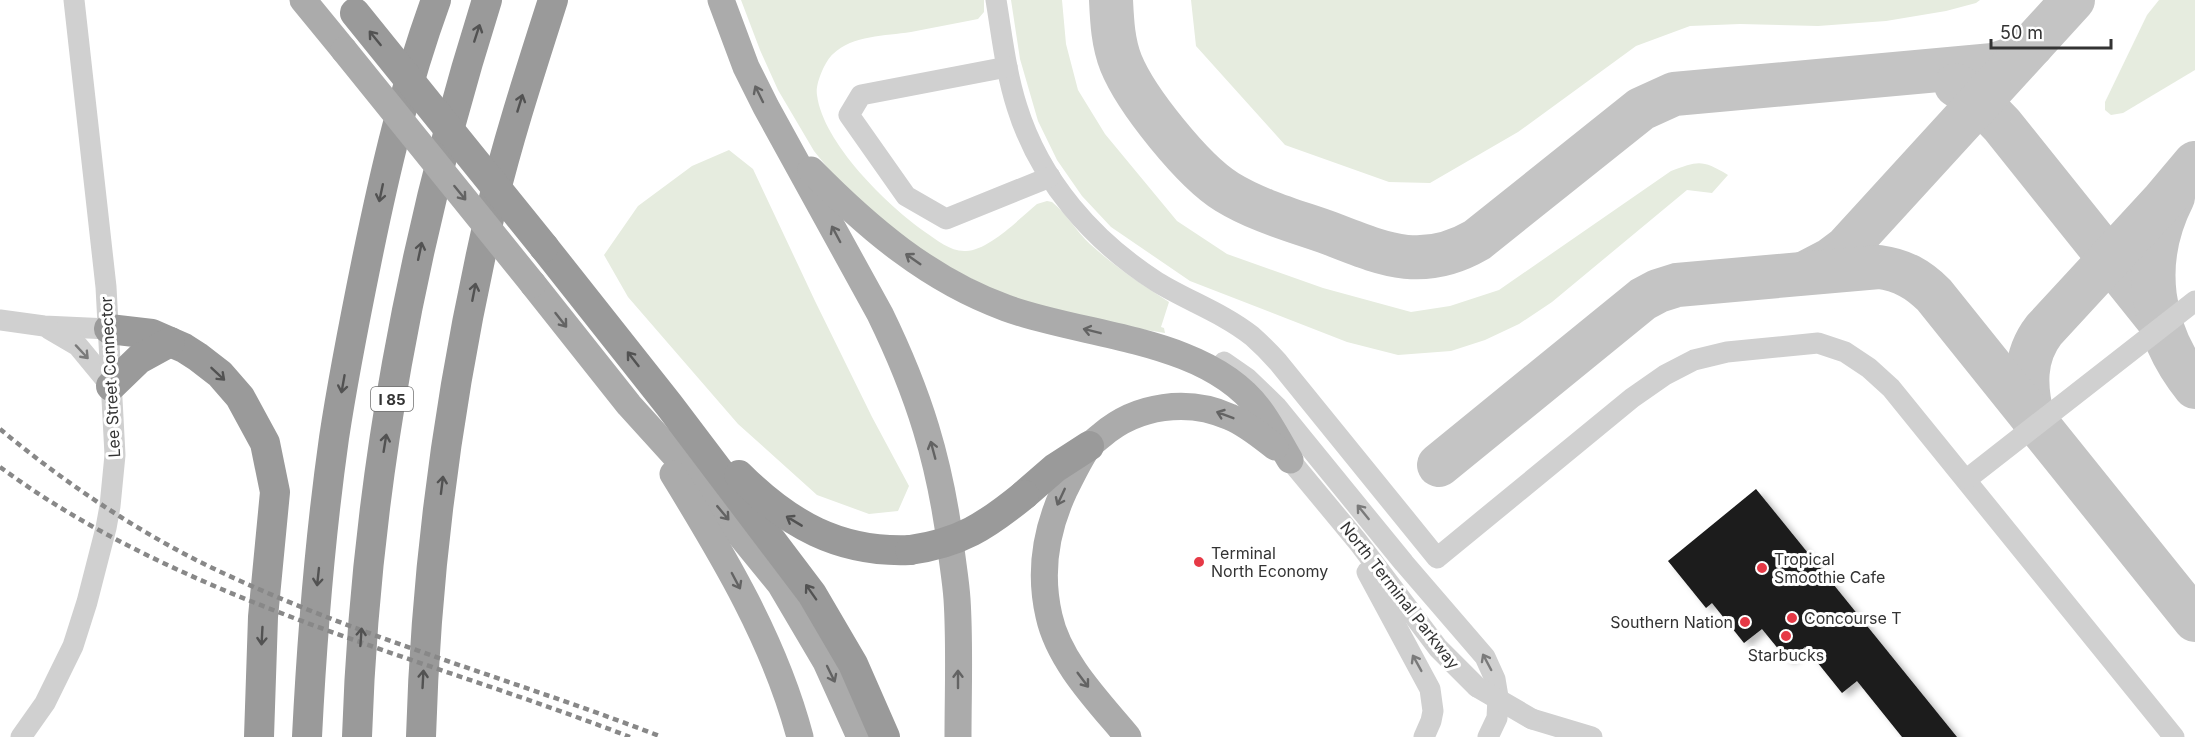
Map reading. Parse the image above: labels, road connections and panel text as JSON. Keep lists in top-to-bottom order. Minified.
{"streets":{"highway":["I 85"],"street":["Lee Street Connector","North Terminal Parkway"]},"places":["Terminal North Economy","Tropical Smoothie Cafe","Concourse T","Southern Nation","Starbucks"],"scale_bar":"50 m"}
